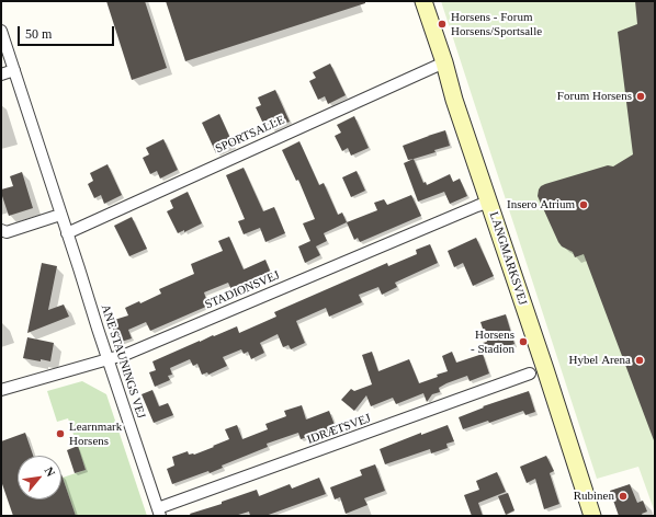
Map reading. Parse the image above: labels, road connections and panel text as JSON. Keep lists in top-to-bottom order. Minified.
{"streets":{"main road":["LANGMARKSVEJ"],"street":["SPORTSALLE","STADIONSVEJ","ANE STAUNINGS VEJ","IDRÆTSVEJ"]},"crossings":[["SPORTSALLE","LANGMARKSVEJ"],["SPORTSALLE","ANE STAUNINGS VEJ"],["LANGMARKSVEJ","STADIONSVEJ"],["STADIONSVEJ","ANE STAUNINGS VEJ"],["ANE STAUNINGS VEJ","IDRÆTSVEJ"]],"places":["Horsens - Forum Horsens/Sportsalle","Forum Horsens","Insero Atrium","Horsens - Stadion","Hybel Arena","Learnmark Horsens","Rubinen"],"scale_bar":"50 m","north":"top right"}
